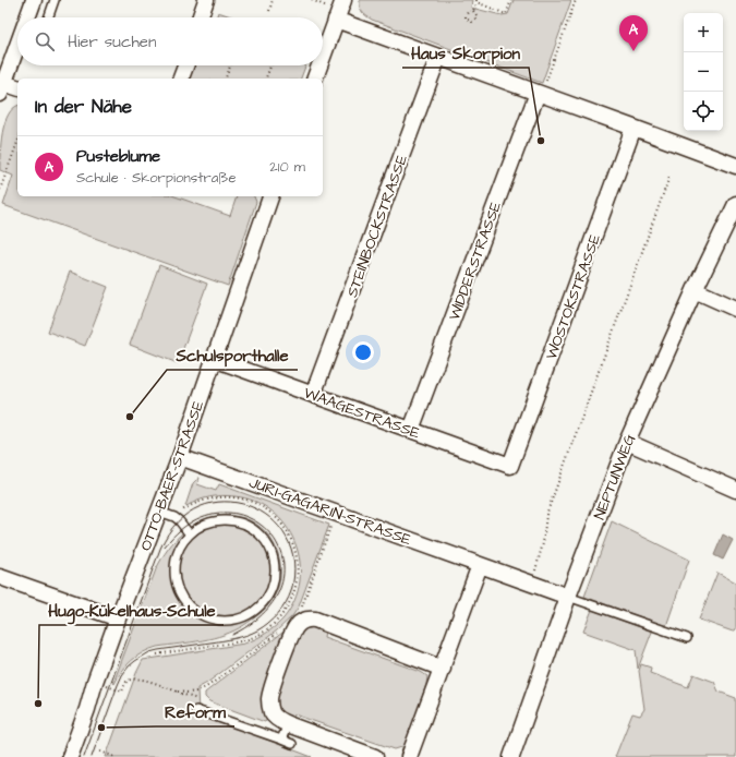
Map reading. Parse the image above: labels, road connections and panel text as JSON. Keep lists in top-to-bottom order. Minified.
{"streets":{"street":["STEINBOCKSTRASSE","WIDDERSTRASSE","WOSTOKSTRASSE","WAAGESTRASSE","OTTO-BAER-STRASSE","NEPTUNWEG","JURI-GAGARIN-STRASSE"]},"crossings":[["STEINBOCKSTRASSE","WAAGESTRASSE"],["WIDDERSTRASSE","WAAGESTRASSE"],["WOSTOKSTRASSE","WAAGESTRASSE"],["WAAGESTRASSE","OTTO-BAER-STRASSE"],["OTTO-BAER-STRASSE","JURI-GAGARIN-STRASSE"],["NEPTUNWEG","JURI-GAGARIN-STRASSE"]],"places":["Haus Skorpion","Schulsporthalle","Hugo-Kükelhaus-Schule","Reform"],"page":{"map_buttons":["+","−"],"pins":"A","search":"Hier suchen","heading":"In der Nähe","list":[{"mark":"A","name":"Pusteblume","note":"Schule · Skorpionstraße","value":"210 m"}]}}
